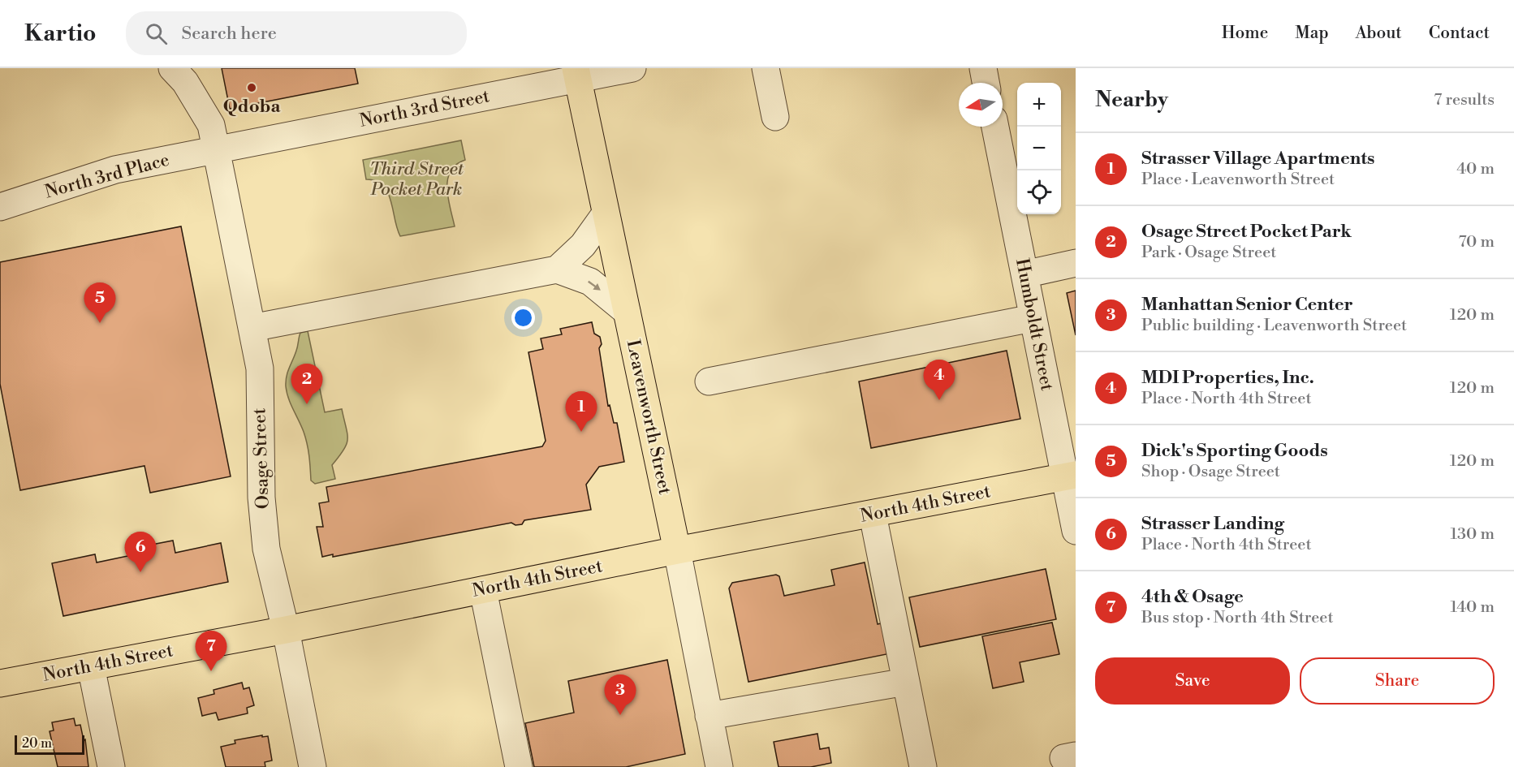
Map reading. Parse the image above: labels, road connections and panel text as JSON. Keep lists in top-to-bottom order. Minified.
{"streets":{"main road":["Leavenworth Street","North 4th Street"],"street":["North 3rd Street","North 3rd Place","Humboldt Street","Osage Street"]},"crossings":[["North 3rd Street","North 3rd Place"],["North 3rd Street","Leavenworth Street"],["North 3rd Street","Osage Street"],["North 3rd Place","Osage Street"],["Humboldt Street","North 4th Street"],["Leavenworth Street","North 4th Street"],["Osage Street","North 4th Street"]],"parks":["Third Street Pocket Park"],"places":["Qdoba"],"scale_bar":"20 m","north":"left","page":{"header":"Kartio","search":"Search here","nav":["Home","Map","About","Contact"],"heading":["Nearby","7 results"],"map_buttons":["+","−"],"list":[{"mark":"1","name":"Strasser Village Apartments","note":"Place · Leavenworth Street","value":"40 m"},{"mark":"2","name":"Osage Street Pocket Park","note":"Park · Osage Street","value":"70 m"},{"mark":"3","name":"Manhattan Senior Center","note":"Public building · Leavenworth Street","value":"120 m"},{"mark":"4","name":"MDI Properties, Inc.","note":"Place · North 4th Street","value":"120 m"},{"mark":"5","name":"Dick's Sporting Goods","note":"Shop · Osage Street","value":"120 m"},{"mark":"6","name":"Strasser Landing","note":"Place · North 4th Street","value":"130 m"},{"mark":"7","name":"4th & Osage","note":"Bus stop · North 4th Street","value":"140 m"}],"pins":["5","4","2","1","6","7","3"],"buttons":["Save","Share"],"scale":"20 m"}}
